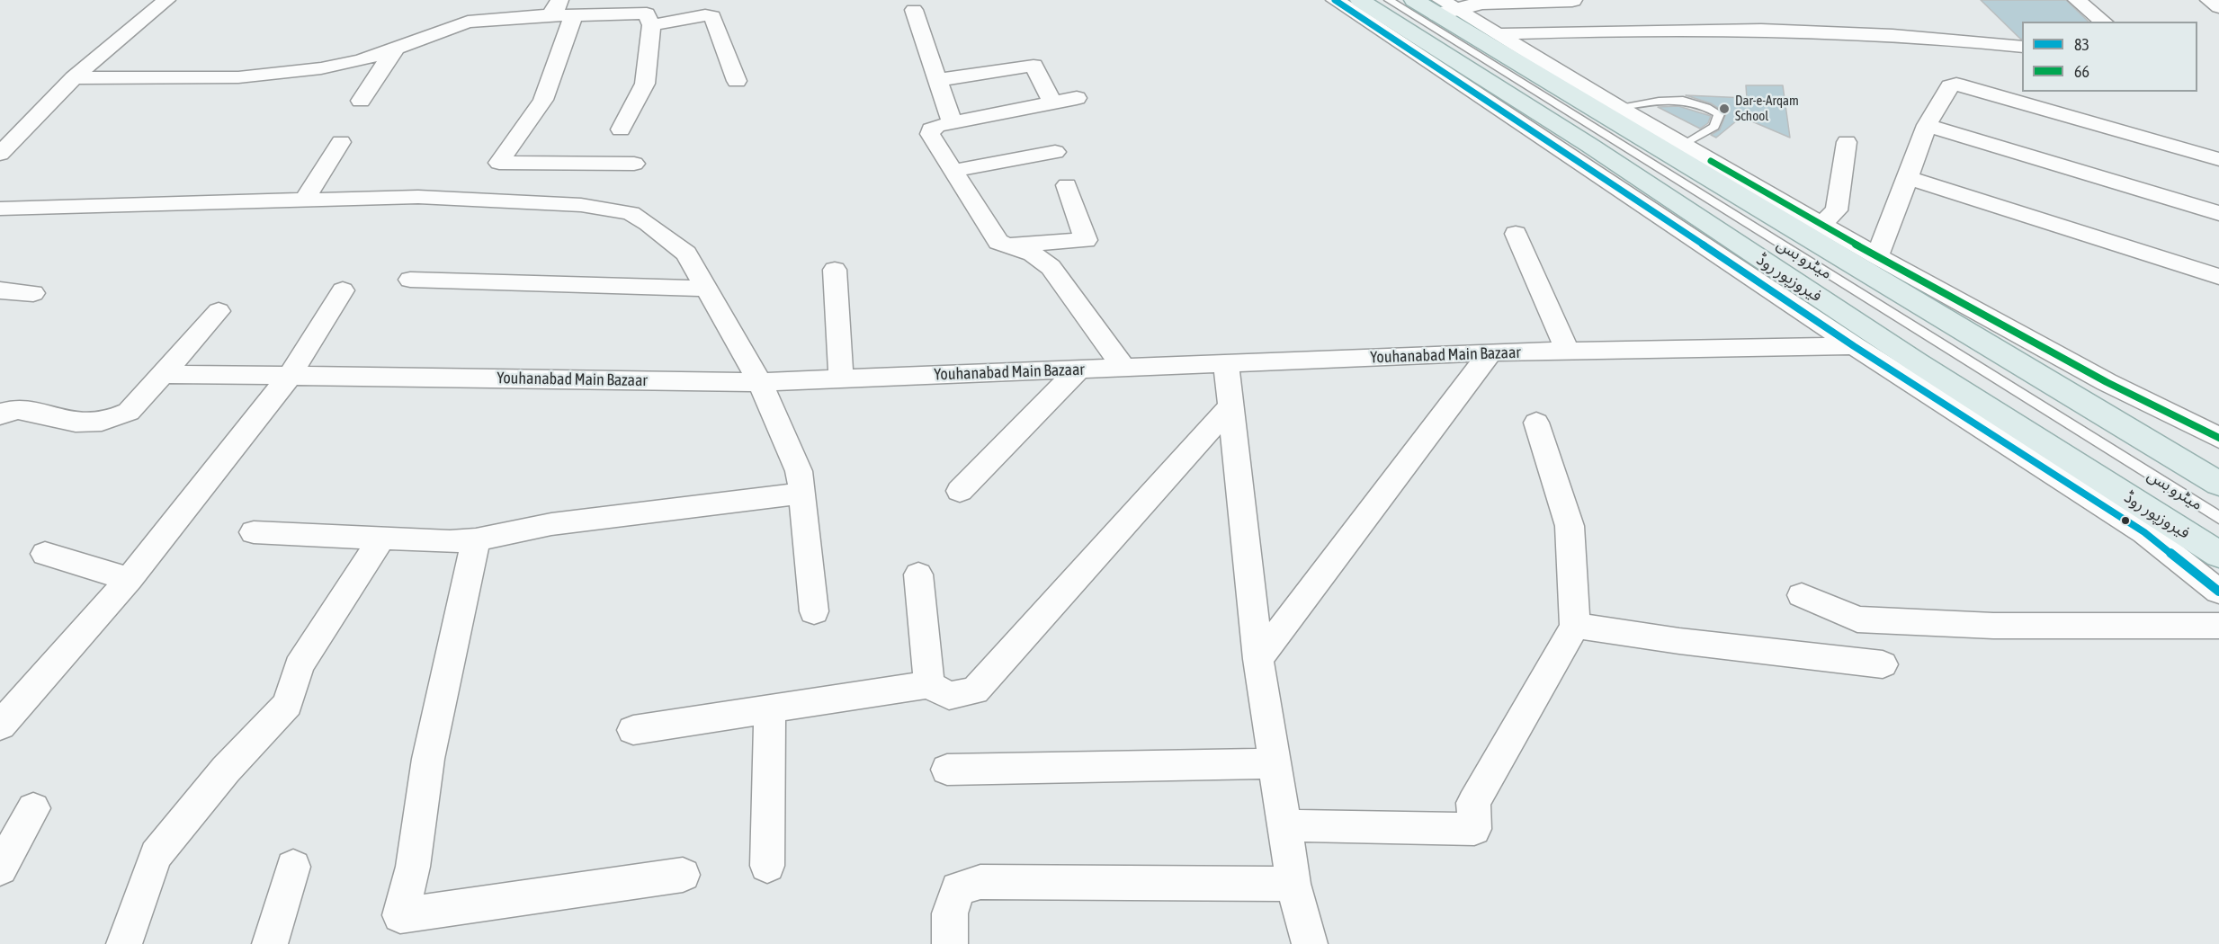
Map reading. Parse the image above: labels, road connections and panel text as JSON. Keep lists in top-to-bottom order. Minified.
{"streets":{"main road":["فیروزپور روڈ"],"street":["Youhanabad Main Bazaar"],"lane":["میٹرو بس"]},"places":["Dar-e-Arqam School"],"lines":["transit line 83","transit line 66"],"legend":["83","66"]}
